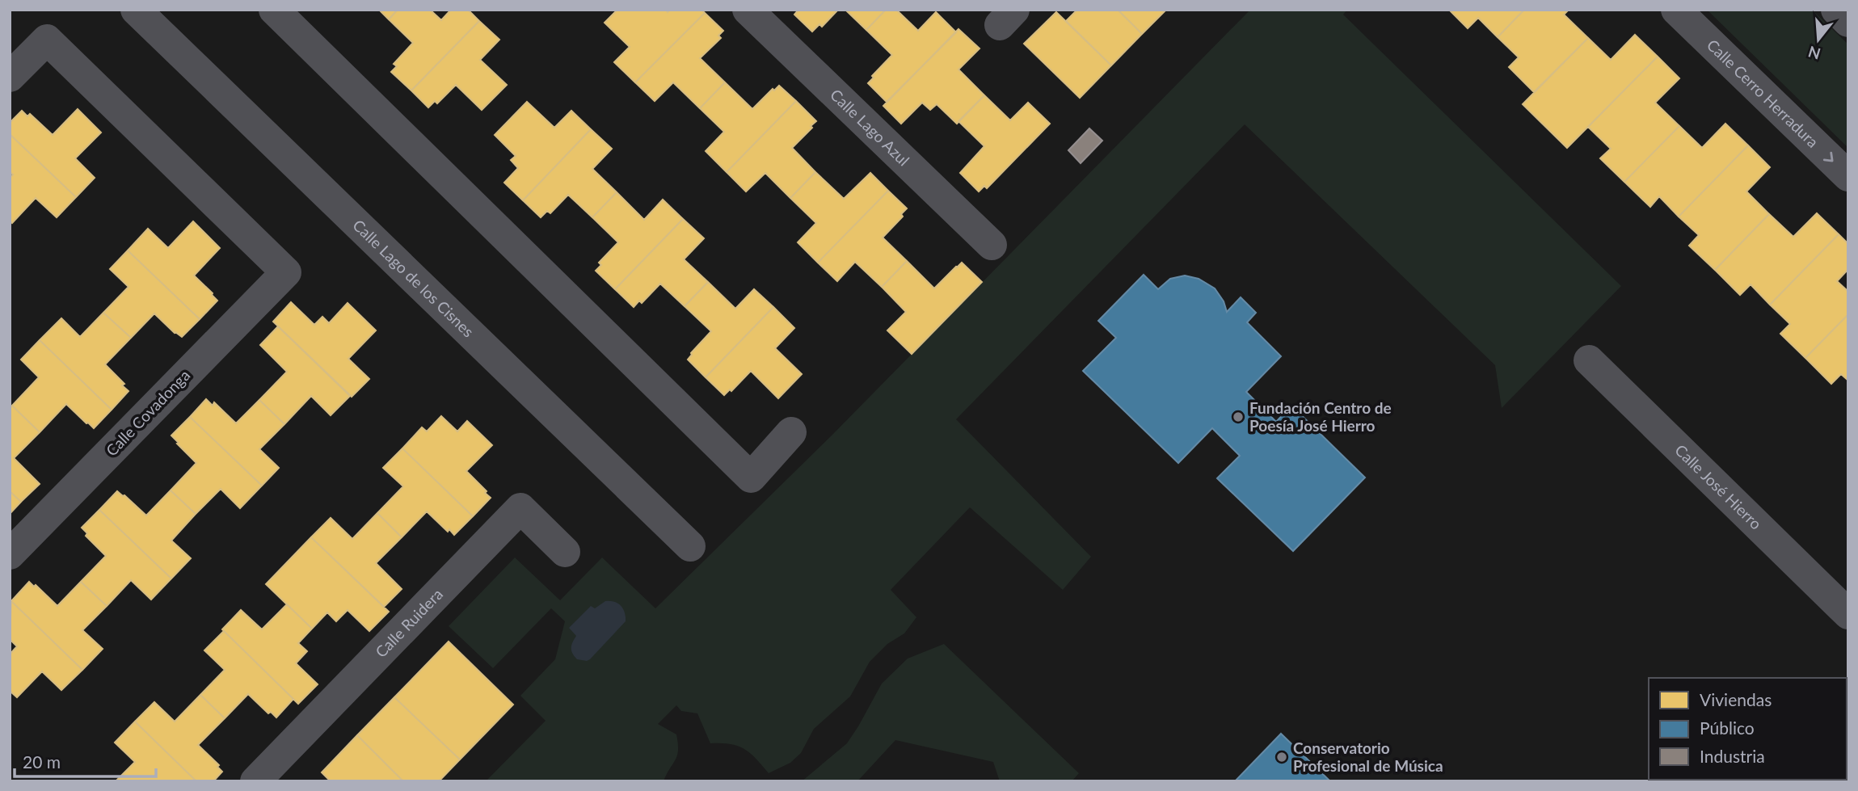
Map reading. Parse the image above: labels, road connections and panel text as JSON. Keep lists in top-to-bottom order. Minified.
{"streets":{"street":["Calle Cerro Herradura","Calle Lago Azul","Calle Lago de los Cisnes","Calle Covadonga","Calle José Hierro","Calle Ruidera"]},"one_way":["Calle Cerro Herradura"],"places":["Fundación Centro de Poesía José Hierro","Conservatorio Profesional de Música"],"legend":["Viviendas","Público","Industria"],"scale_bar":"20 m","north":"bottom"}
